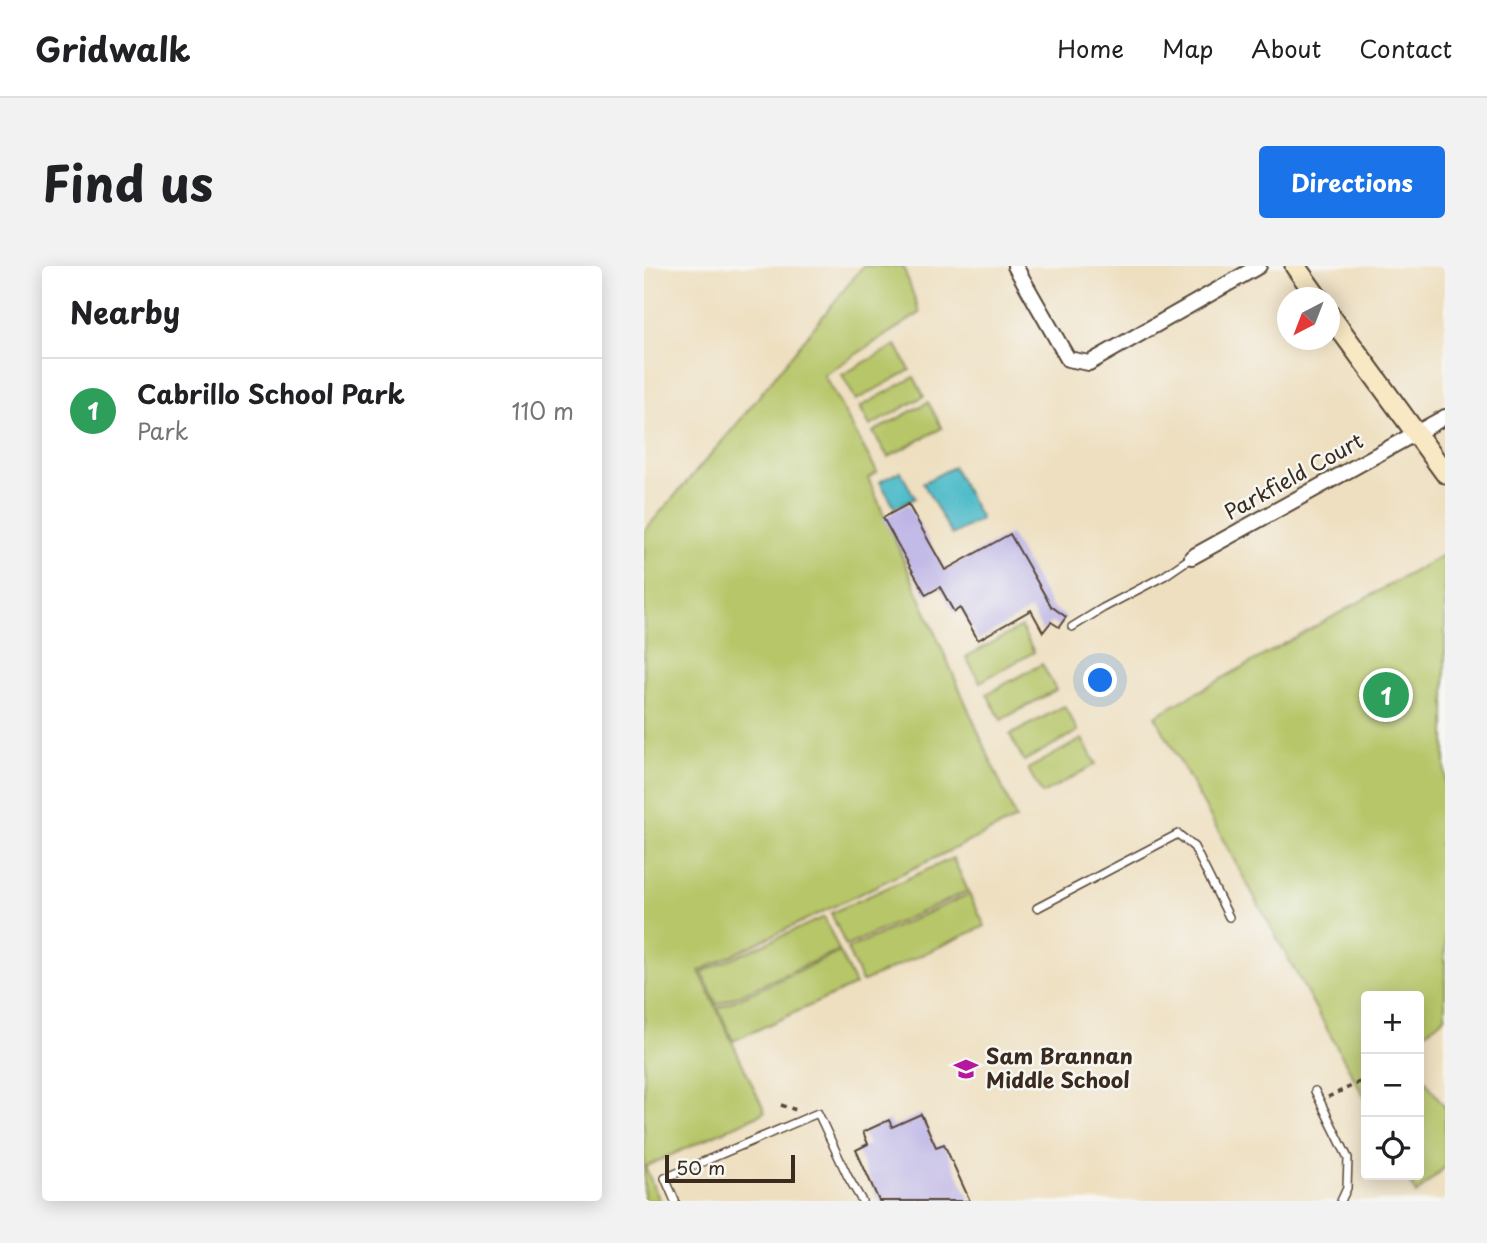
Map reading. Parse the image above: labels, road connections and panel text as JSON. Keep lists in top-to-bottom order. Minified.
{"streets":{"street":["Parkfield Court"]},"places":{"school or university":["Sam Brannan Middle School"]},"scale_bar":"50 m","north":"bottom left","page":{"header":"Gridwalk","nav":["Home","Map","About","Contact"],"title":"Find us","buttons":"Directions","heading":"Nearby","list":[{"mark":"1","name":"Cabrillo School Park","note":"Park","value":"110 m"}],"pins":"1","map_buttons":["+","−"],"scale":"50 m"}}
